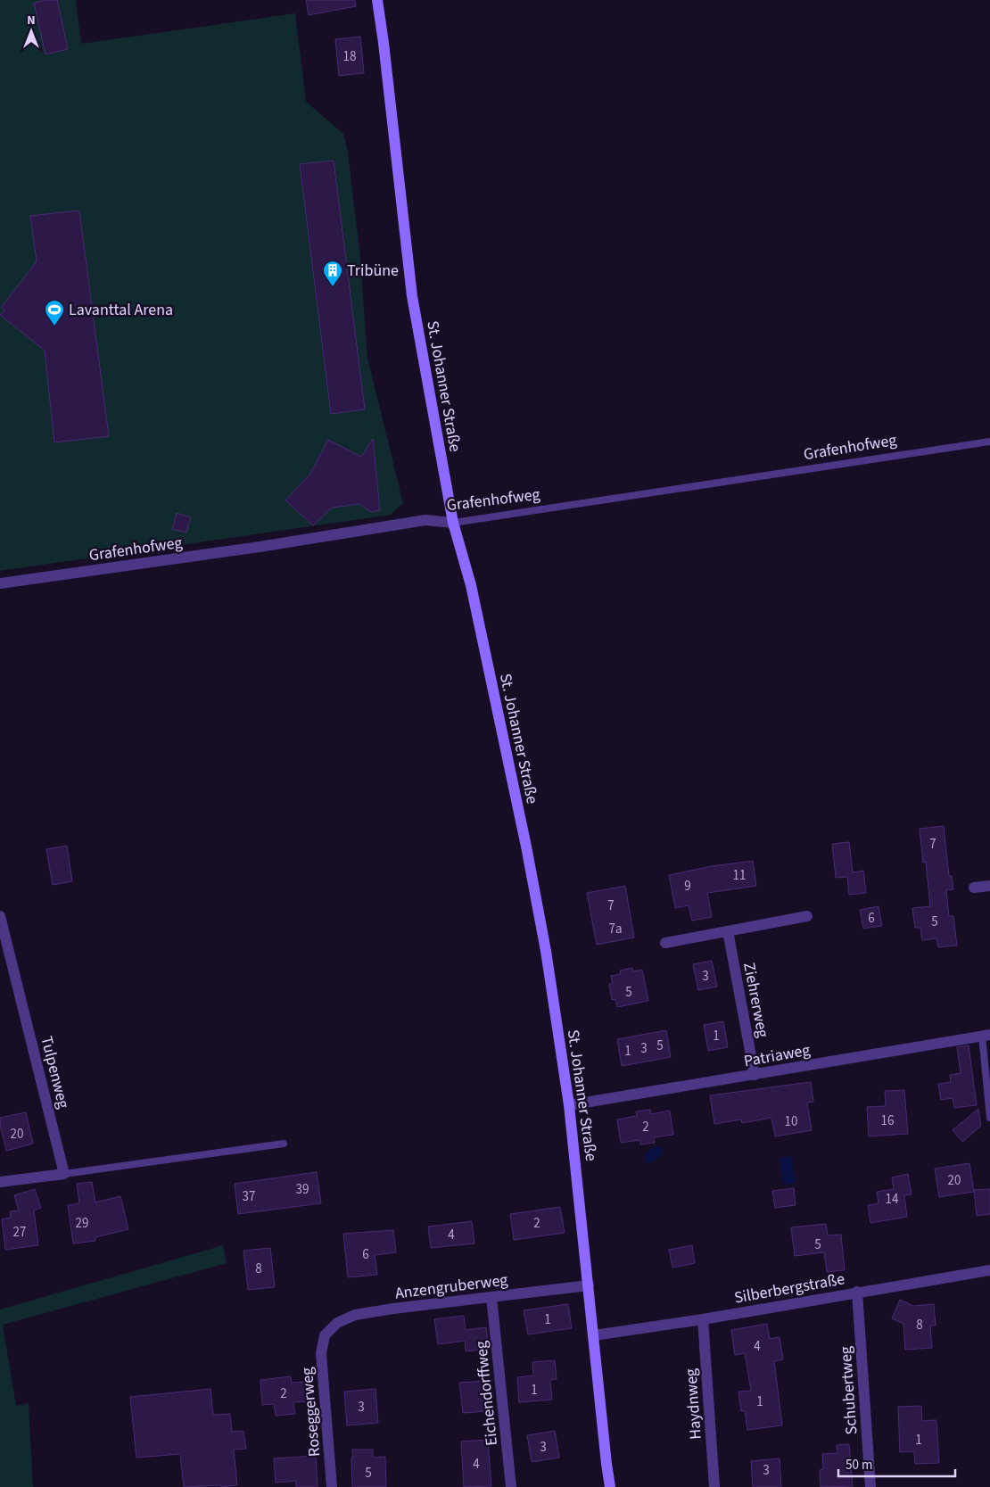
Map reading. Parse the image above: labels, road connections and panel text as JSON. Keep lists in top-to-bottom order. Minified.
{"streets":{"street":["St. Johanner Straße","Grafenhofweg","Ziehrerweg","Patriaweg","Tulpenweg","Anzengruberweg","Silberbergstraße","Schubertweg","Eichendorffweg","Haydnweg","Roseggerweg"]},"crossings":[["St. Johanner Straße","Grafenhofweg"],["St. Johanner Straße","Patriaweg"],["St. Johanner Straße","Anzengruberweg"],["St. Johanner Straße","Silberbergstraße"],["Ziehrerweg","Patriaweg"],["Anzengruberweg","Eichendorffweg"],["Anzengruberweg","Roseggerweg"],["Silberbergstraße","Schubertweg"],["Silberbergstraße","Haydnweg"]],"places":{"building":["Tribüne"],"sports":["Lavanttal Arena"]},"house_numbers":["18","7","11","9","7","6","5","7a","3","5","1","5","3","1","16","10","2","20","20","39","37","14","29","2","27","4","5","6","8","1","8","4","1","2","1","3","1","3","4","3","5"],"scale_bar":"50 m","north":"top"}
